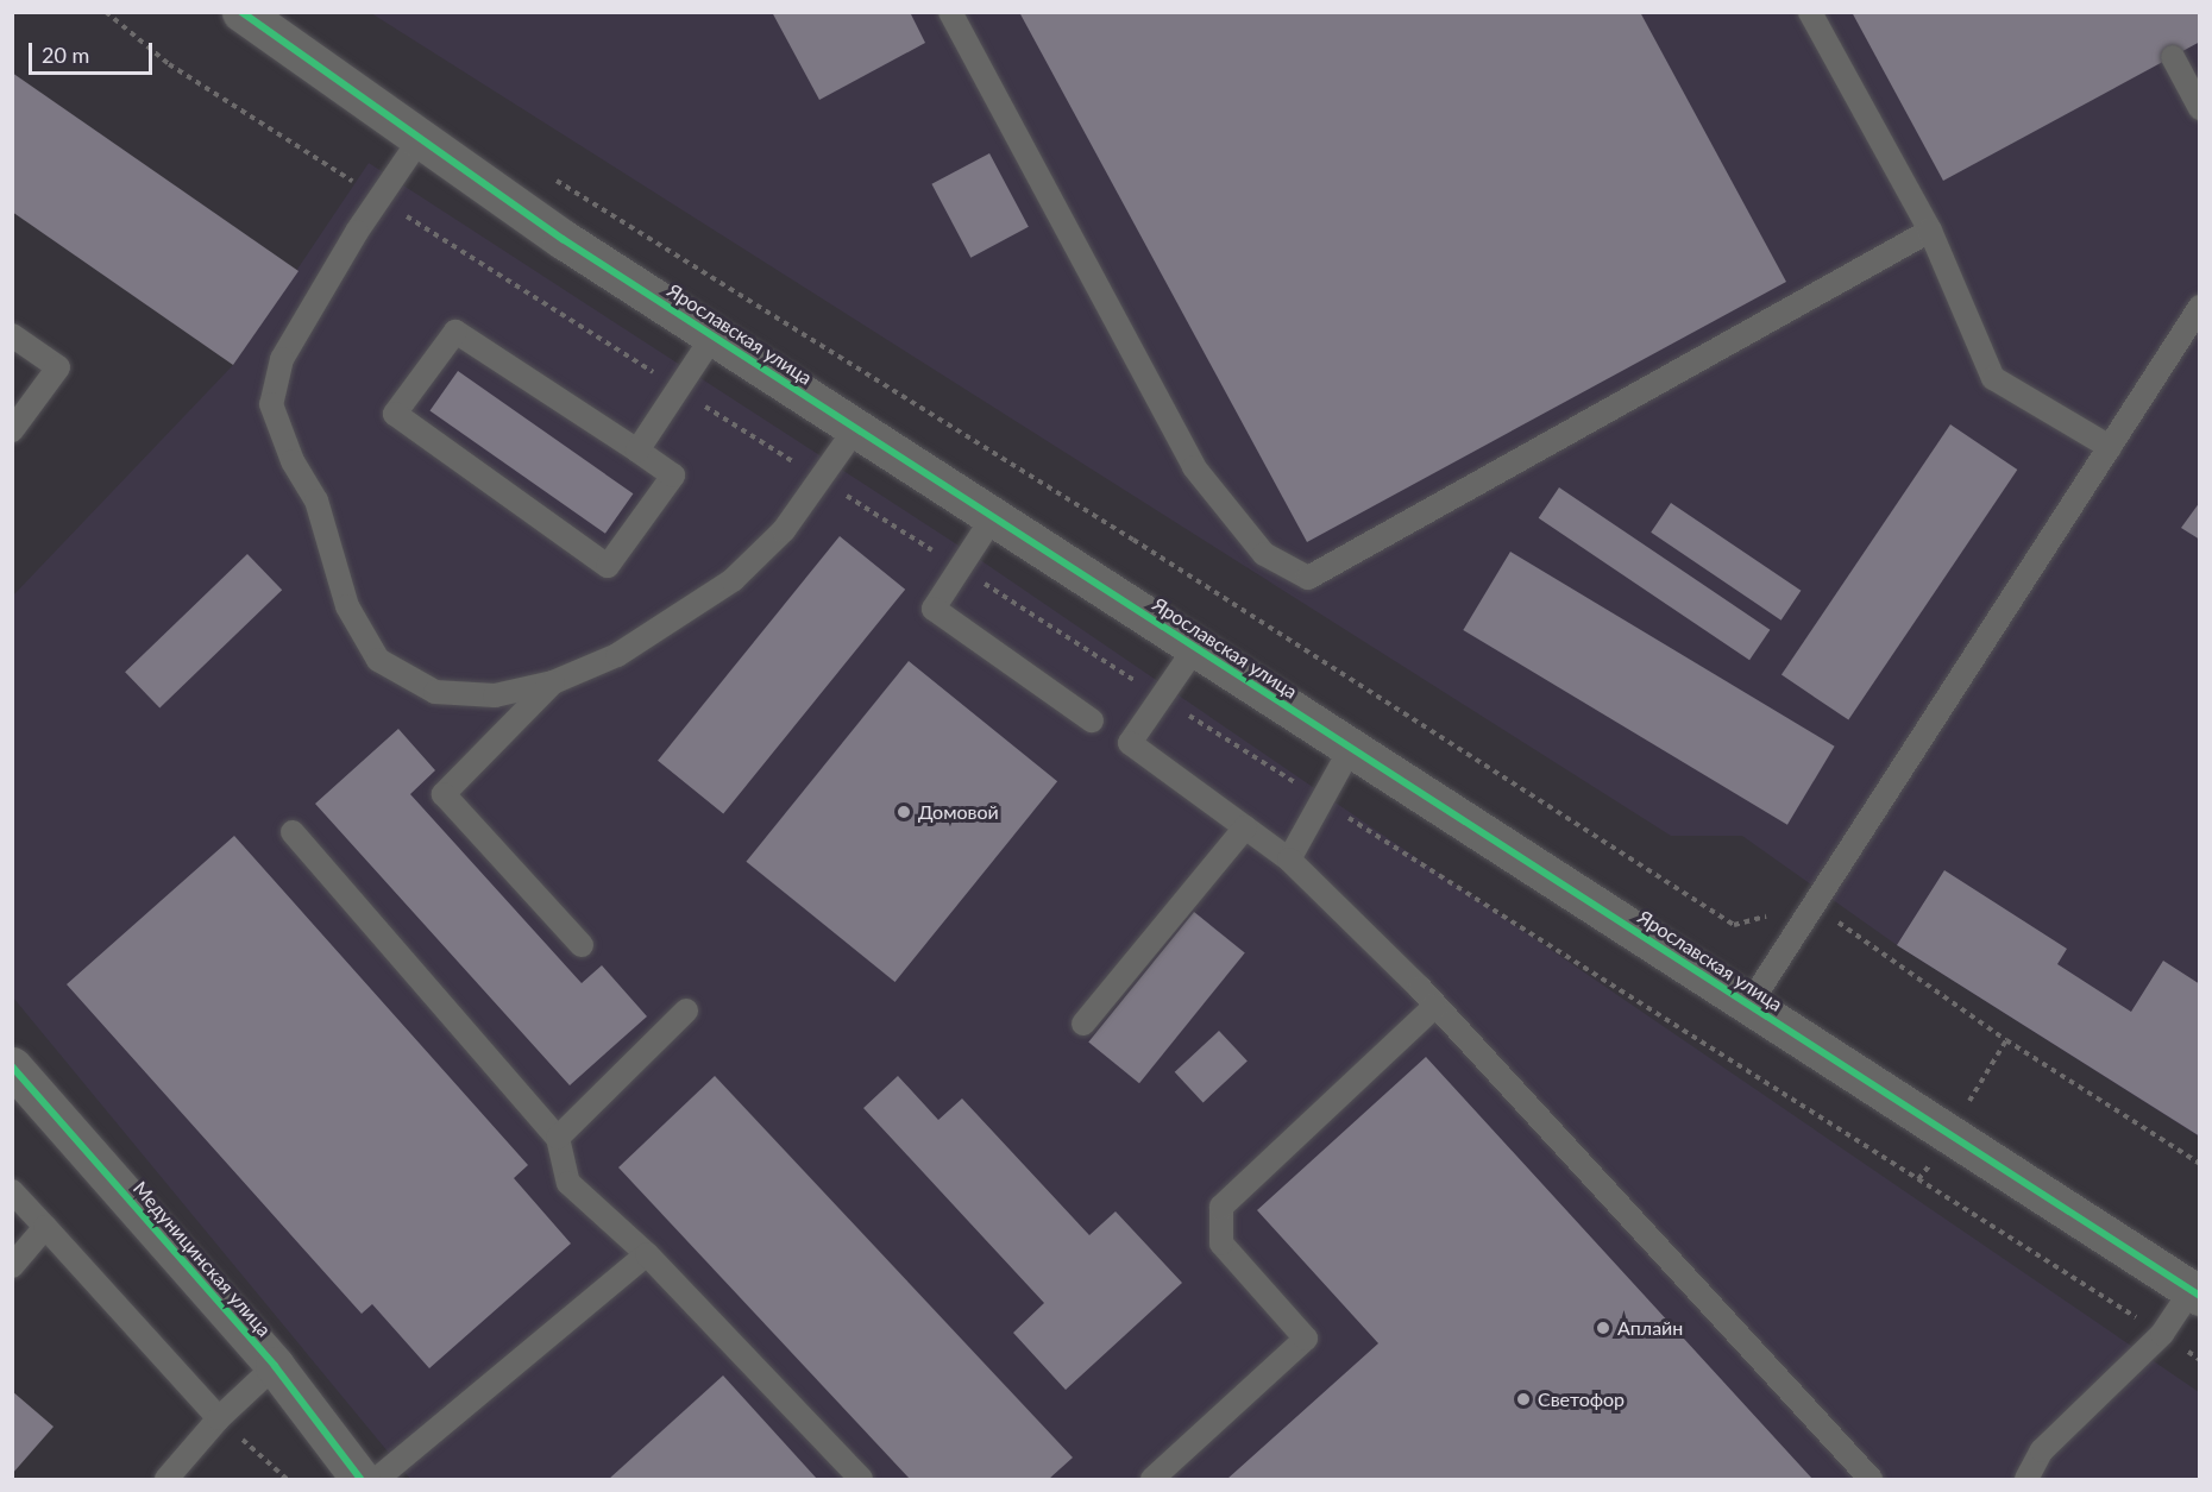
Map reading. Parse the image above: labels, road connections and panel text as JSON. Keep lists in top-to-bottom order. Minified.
{"streets":{"street":["Ярославская улица","Медуницинская улица"]},"places":["Домовой","Аплайн","Светофор"],"scale_bar":"20 m"}
